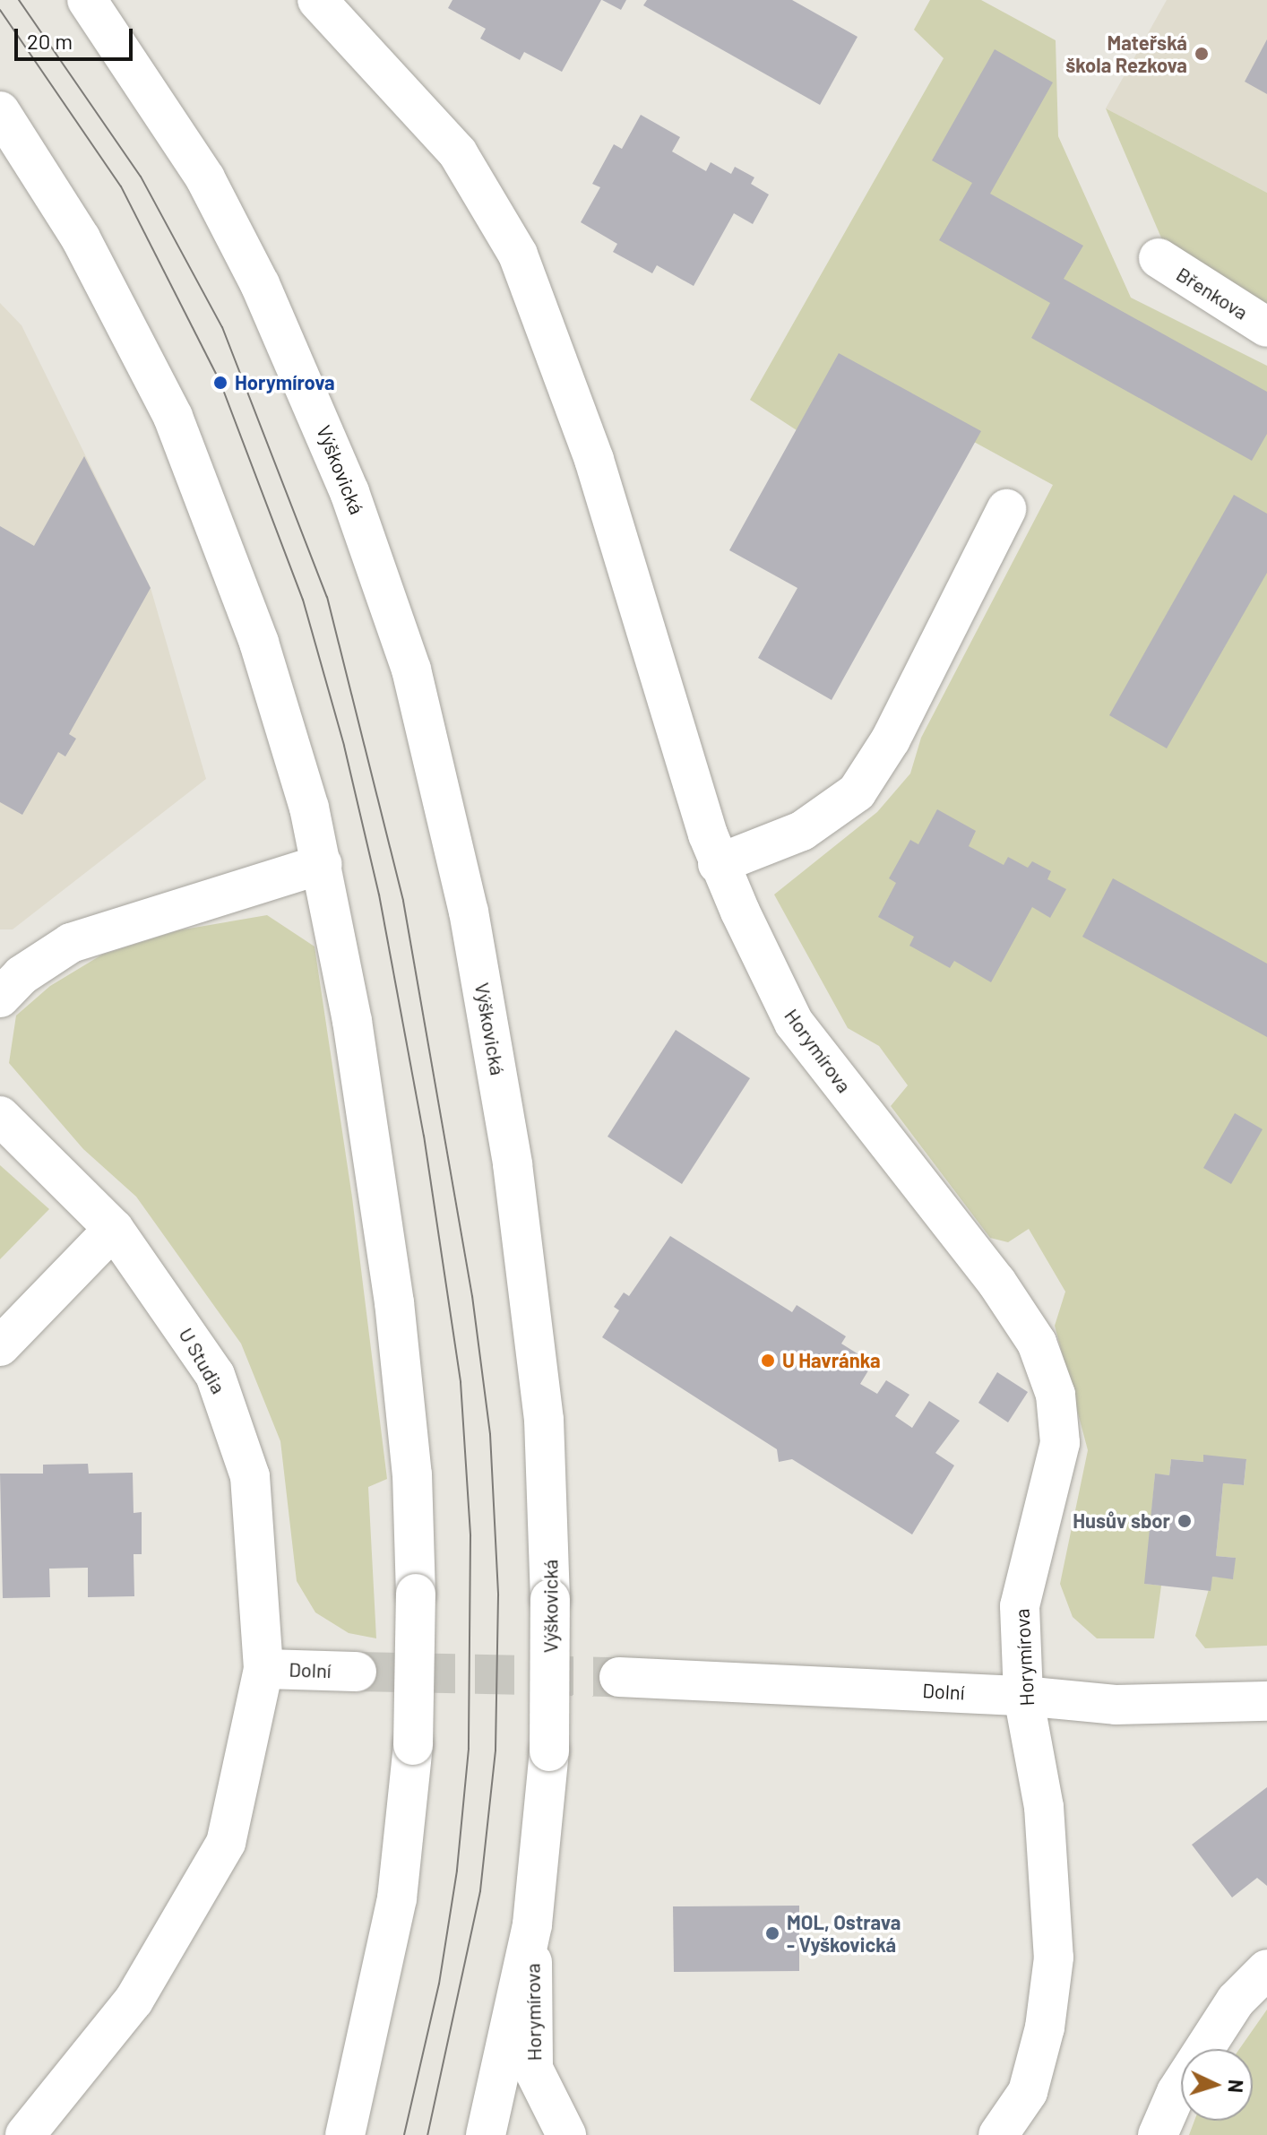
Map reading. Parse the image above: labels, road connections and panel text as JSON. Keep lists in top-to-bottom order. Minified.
{"streets":{"street":["Břenkova","Výškovická","Horymírova","U Studia","Dolní"]},"crossings":[["Výškovická","Horymírova"],["Horymírova","Dolní"],["U Studia","Dolní"]],"places":["Mateřská škola Rezkova","Horymírova","U Havránka","Husův sbor","MOL, Ostrava - Vyškovická"],"scale_bar":"20 m","north":"right"}
